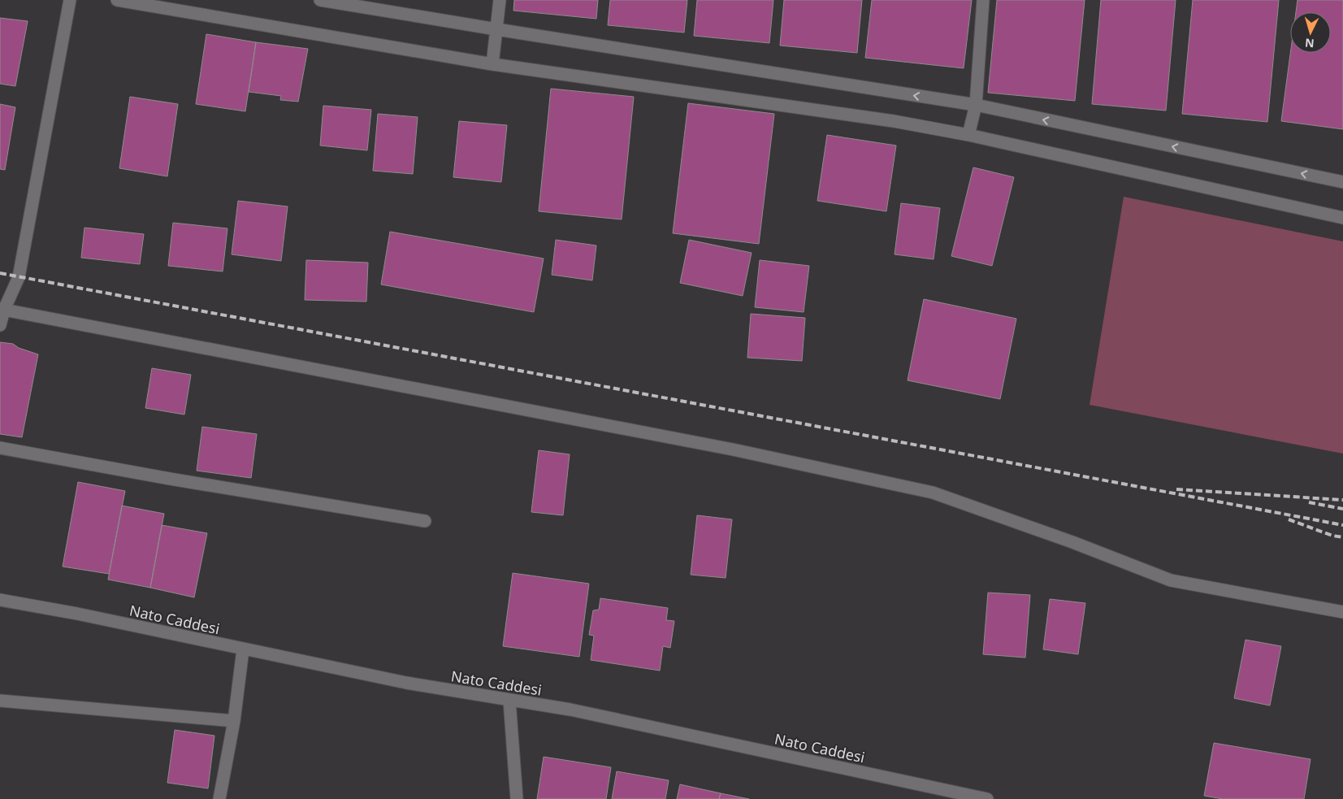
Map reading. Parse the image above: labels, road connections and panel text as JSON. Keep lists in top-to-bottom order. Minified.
{"streets":{"street":["Nato Caddesi"]},"north":"bottom"}
